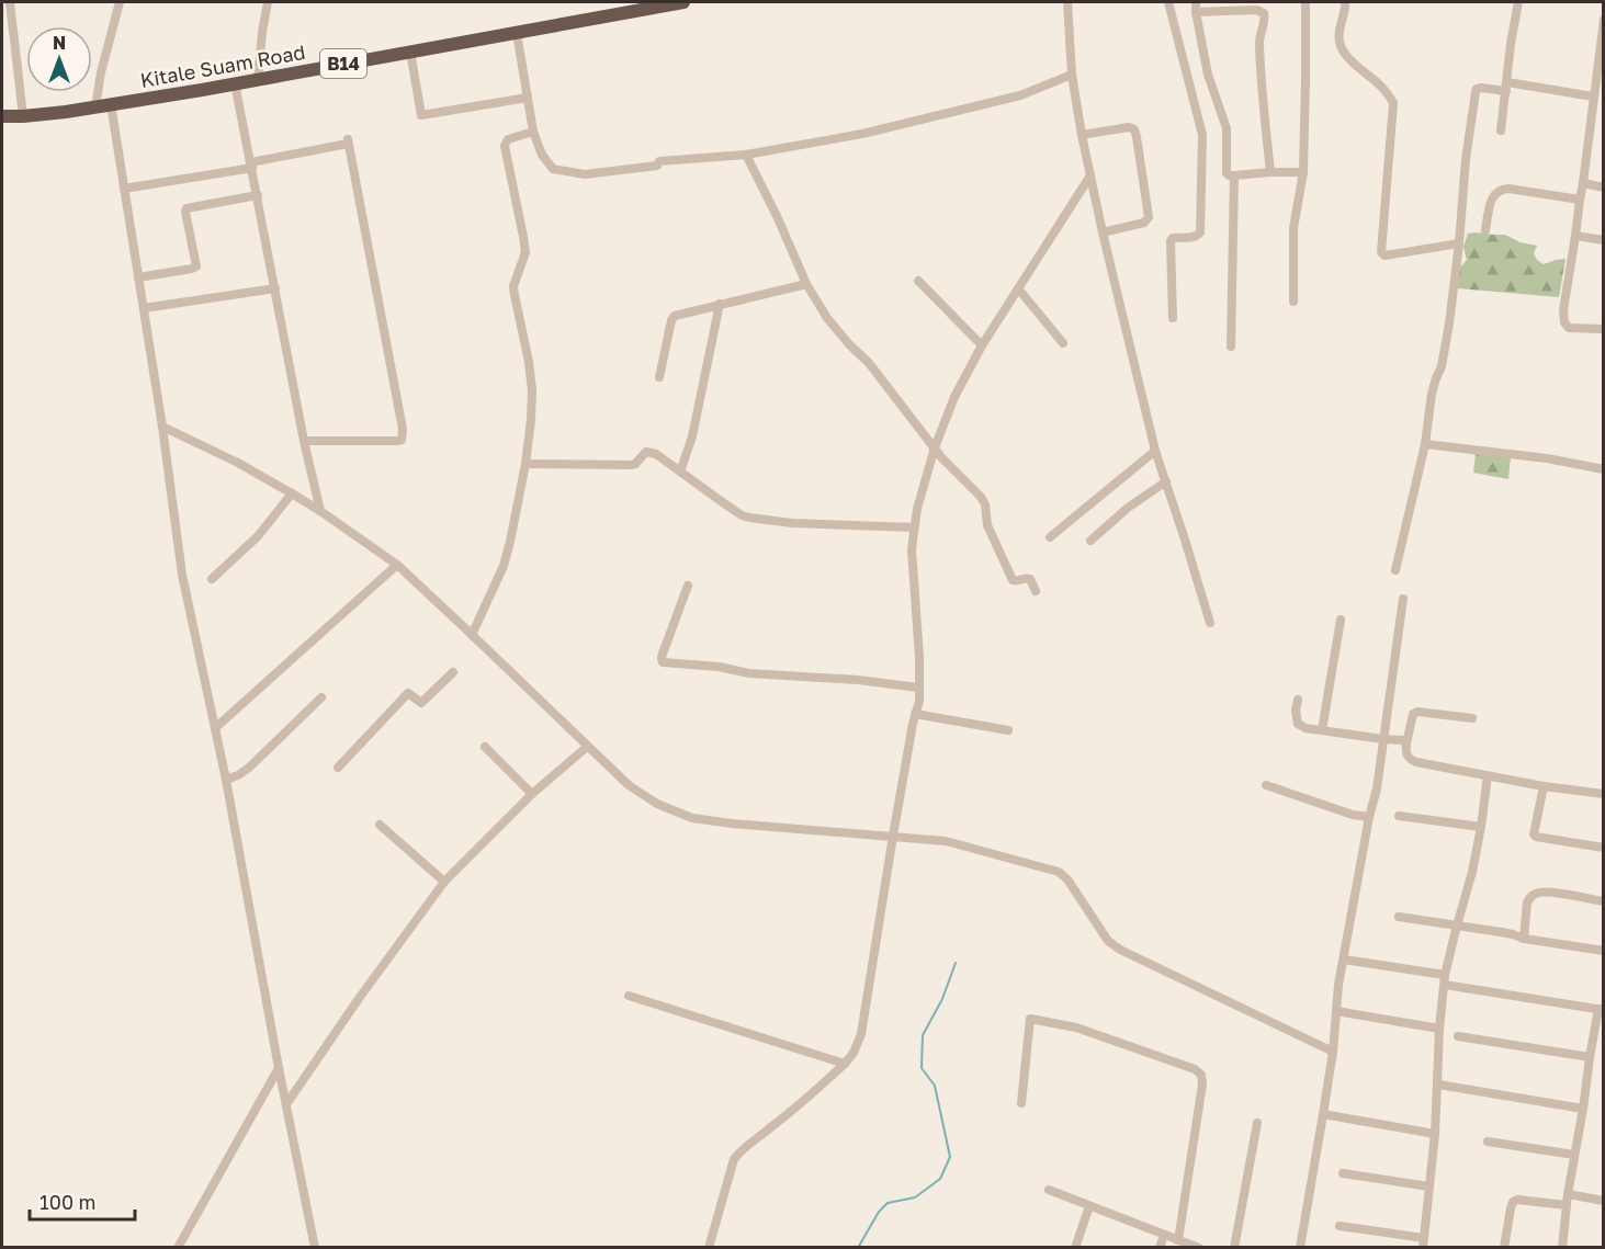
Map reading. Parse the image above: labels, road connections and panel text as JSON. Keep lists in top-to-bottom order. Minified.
{"streets":{"highway":["B14","Kitale Suam Road"]},"scale_bar":"100 m","north":"top"}
